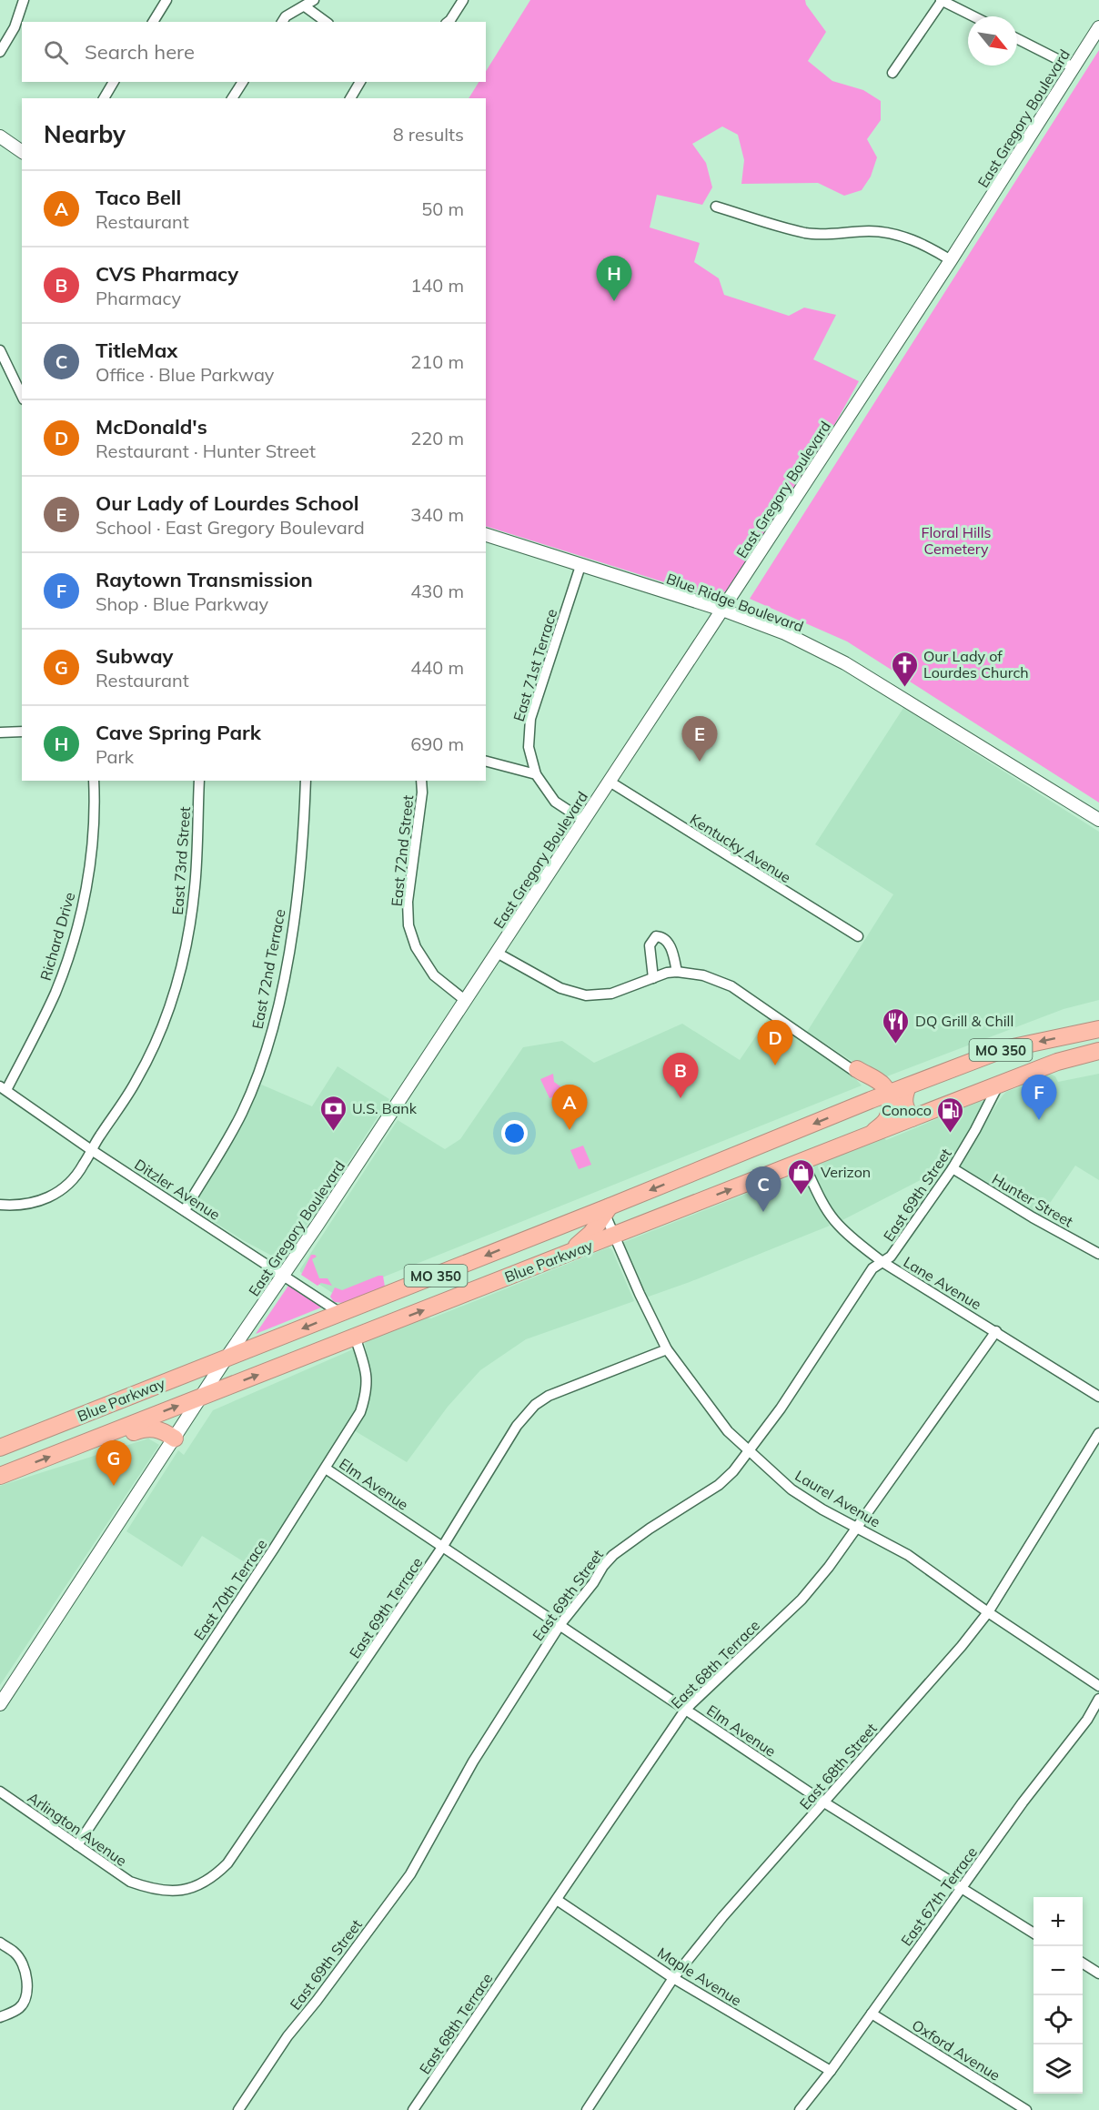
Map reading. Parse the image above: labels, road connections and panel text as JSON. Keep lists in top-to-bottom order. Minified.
{"streets":{"highway":["MO 350","Blue Parkway"],"main road":["East Gregory Boulevard","Blue Ridge Boulevard"],"street":["East 71st Terrace","Kentucky Avenue","East 72nd Street","East 73rd Street","Richard Drive","East 72nd Terrace","Ditzler Avenue","East 69th Street","Hunter Street","Lane Avenue","Elm Avenue","Laurel Avenue","East 70th Terrace","East 69th Terrace","East 68th Terrace","East 68th Street","Arlington Avenue","East 67th Terrace","Maple Avenue","Oxford Avenue"]},"crossings":[["East Gregory Boulevard","Blue Ridge Boulevard"],["East Gregory Boulevard","Kentucky Avenue"],["East Gregory Boulevard","East 72nd Street"],["East Gregory Boulevard","Ditzler Avenue"],["East Gregory Boulevard","Blue Parkway"],["Blue Ridge Boulevard","East 71st Terrace"],["East 73rd Street","Ditzler Avenue"],["Richard Drive","Ditzler Avenue"],["East 72nd Terrace","Ditzler Avenue"],["Ditzler Avenue","Blue Parkway"],["East 69th Street","Hunter Street"],["East 69th Street","Blue Parkway"],["East 69th Street","Lane Avenue"],["East 69th Street","Elm Avenue"],["East 69th Street","Laurel Avenue"],["Blue Parkway","Lane Avenue"],["Blue Parkway","Laurel Avenue"],["Blue Parkway","East 70th Terrace"],["Lane Avenue","East 68th Terrace"],["Elm Avenue","East 70th Terrace"],["Elm Avenue","East 69th Terrace"],["Elm Avenue","East 68th Terrace"],["Elm Avenue","East 68th Street"],["Elm Avenue","East 67th Terrace"],["Laurel Avenue","East 69th Terrace"],["Laurel Avenue","East 68th Terrace"],["Laurel Avenue","East 68th Street"],["East 70th Terrace","Arlington Avenue"],["East 69th Terrace","Arlington Avenue"],["East 68th Terrace","Maple Avenue"],["East 68th Street","Maple Avenue"],["East 67th Terrace","Maple Avenue"],["East 67th Terrace","Oxford Avenue"]],"parks":["Floral Hills Cemetery"],"places":{"church":["Our Lady of Lourdes Church"],"restaurant":["DQ Grill & Chill"],"bank":["U.S. Bank"],"fuel station":["Conoco"],"shop":["Verizon"]},"north":"bottom right","page":{"search":"Search here","heading":["Nearby","8 results"],"list":[{"mark":"A","name":"Taco Bell","note":"Restaurant","value":"50 m"},{"mark":"B","name":"CVS Pharmacy","note":"Pharmacy","value":"140 m"},{"mark":"C","name":"TitleMax","note":"Office · Blue Parkway","value":"210 m"},{"mark":"D","name":"McDonald's","note":"Restaurant · Hunter Street","value":"220 m"},{"mark":"E","name":"Our Lady of Lourdes School","note":"School · East Gregory Boulevard","value":"340 m"},{"mark":"F","name":"Raytown Transmission","note":"Shop · Blue Parkway","value":"430 m"},{"mark":"G","name":"Subway","note":"Restaurant","value":"440 m"},{"mark":"H","name":"Cave Spring Park","note":"Park","value":"690 m"}],"pins":["H","E","D","B","F","A","C","G"],"map_buttons":["+","−"]}}
